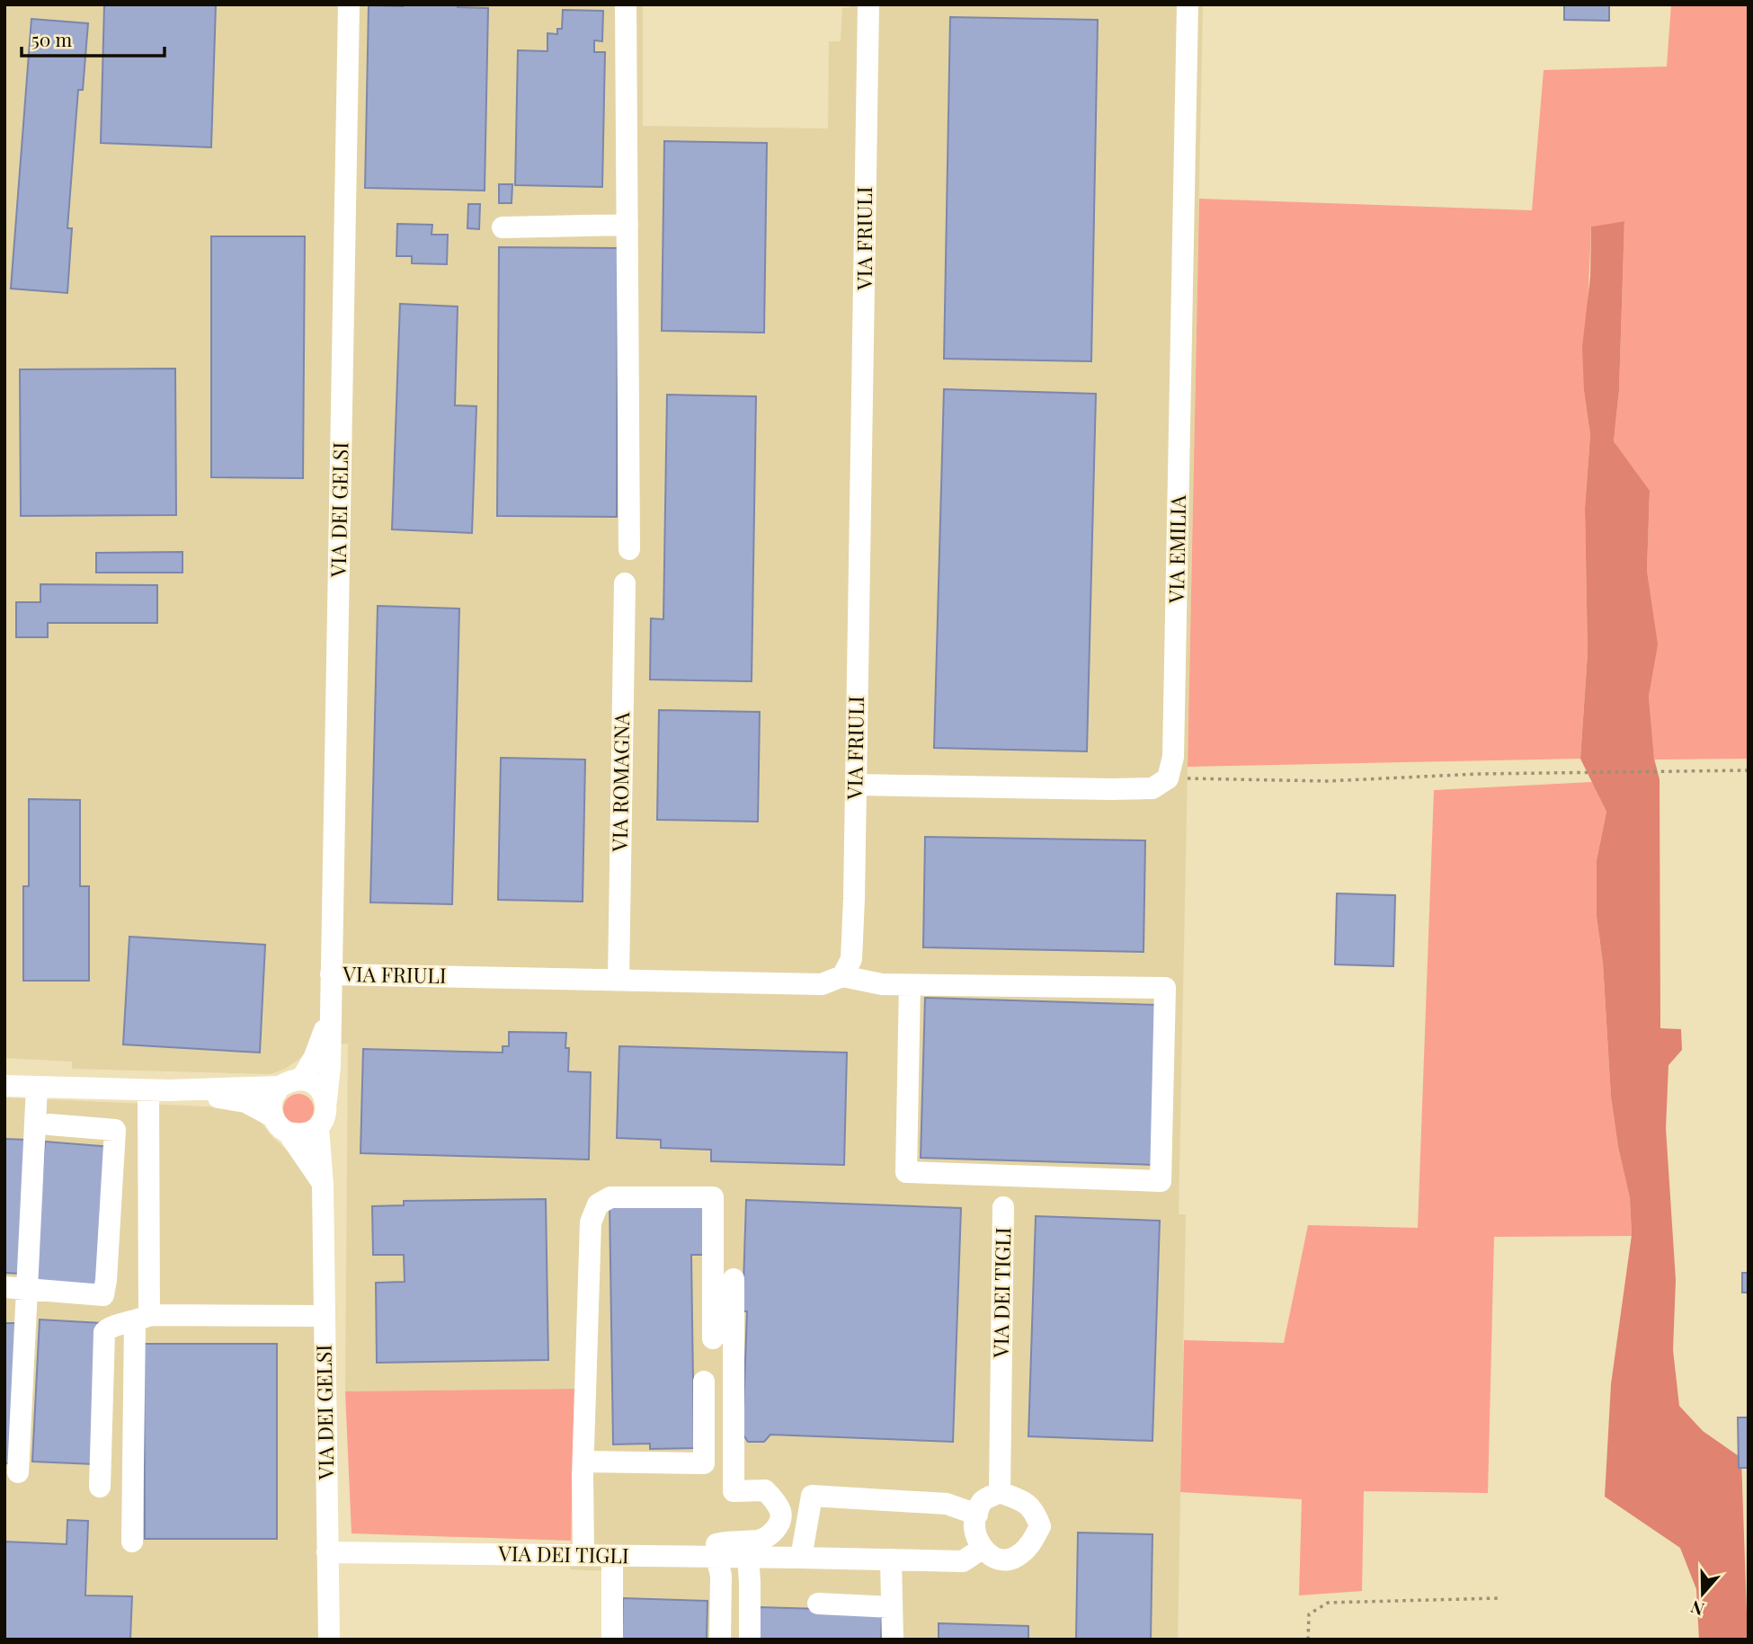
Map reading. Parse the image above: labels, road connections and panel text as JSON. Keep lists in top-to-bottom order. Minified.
{"streets":{"street":["VIA FRIULI","VIA DEI GELSI","VIA EMILIA","VIA ROMAGNA","VIA DEI TIGLI"]},"crossings":[["VIA FRIULI","VIA DEI GELSI"],["VIA FRIULI","VIA ROMAGNA"],["VIA DEI GELSI","VIA DEI TIGLI"]],"scale_bar":"50 m","north":"bottom"}
